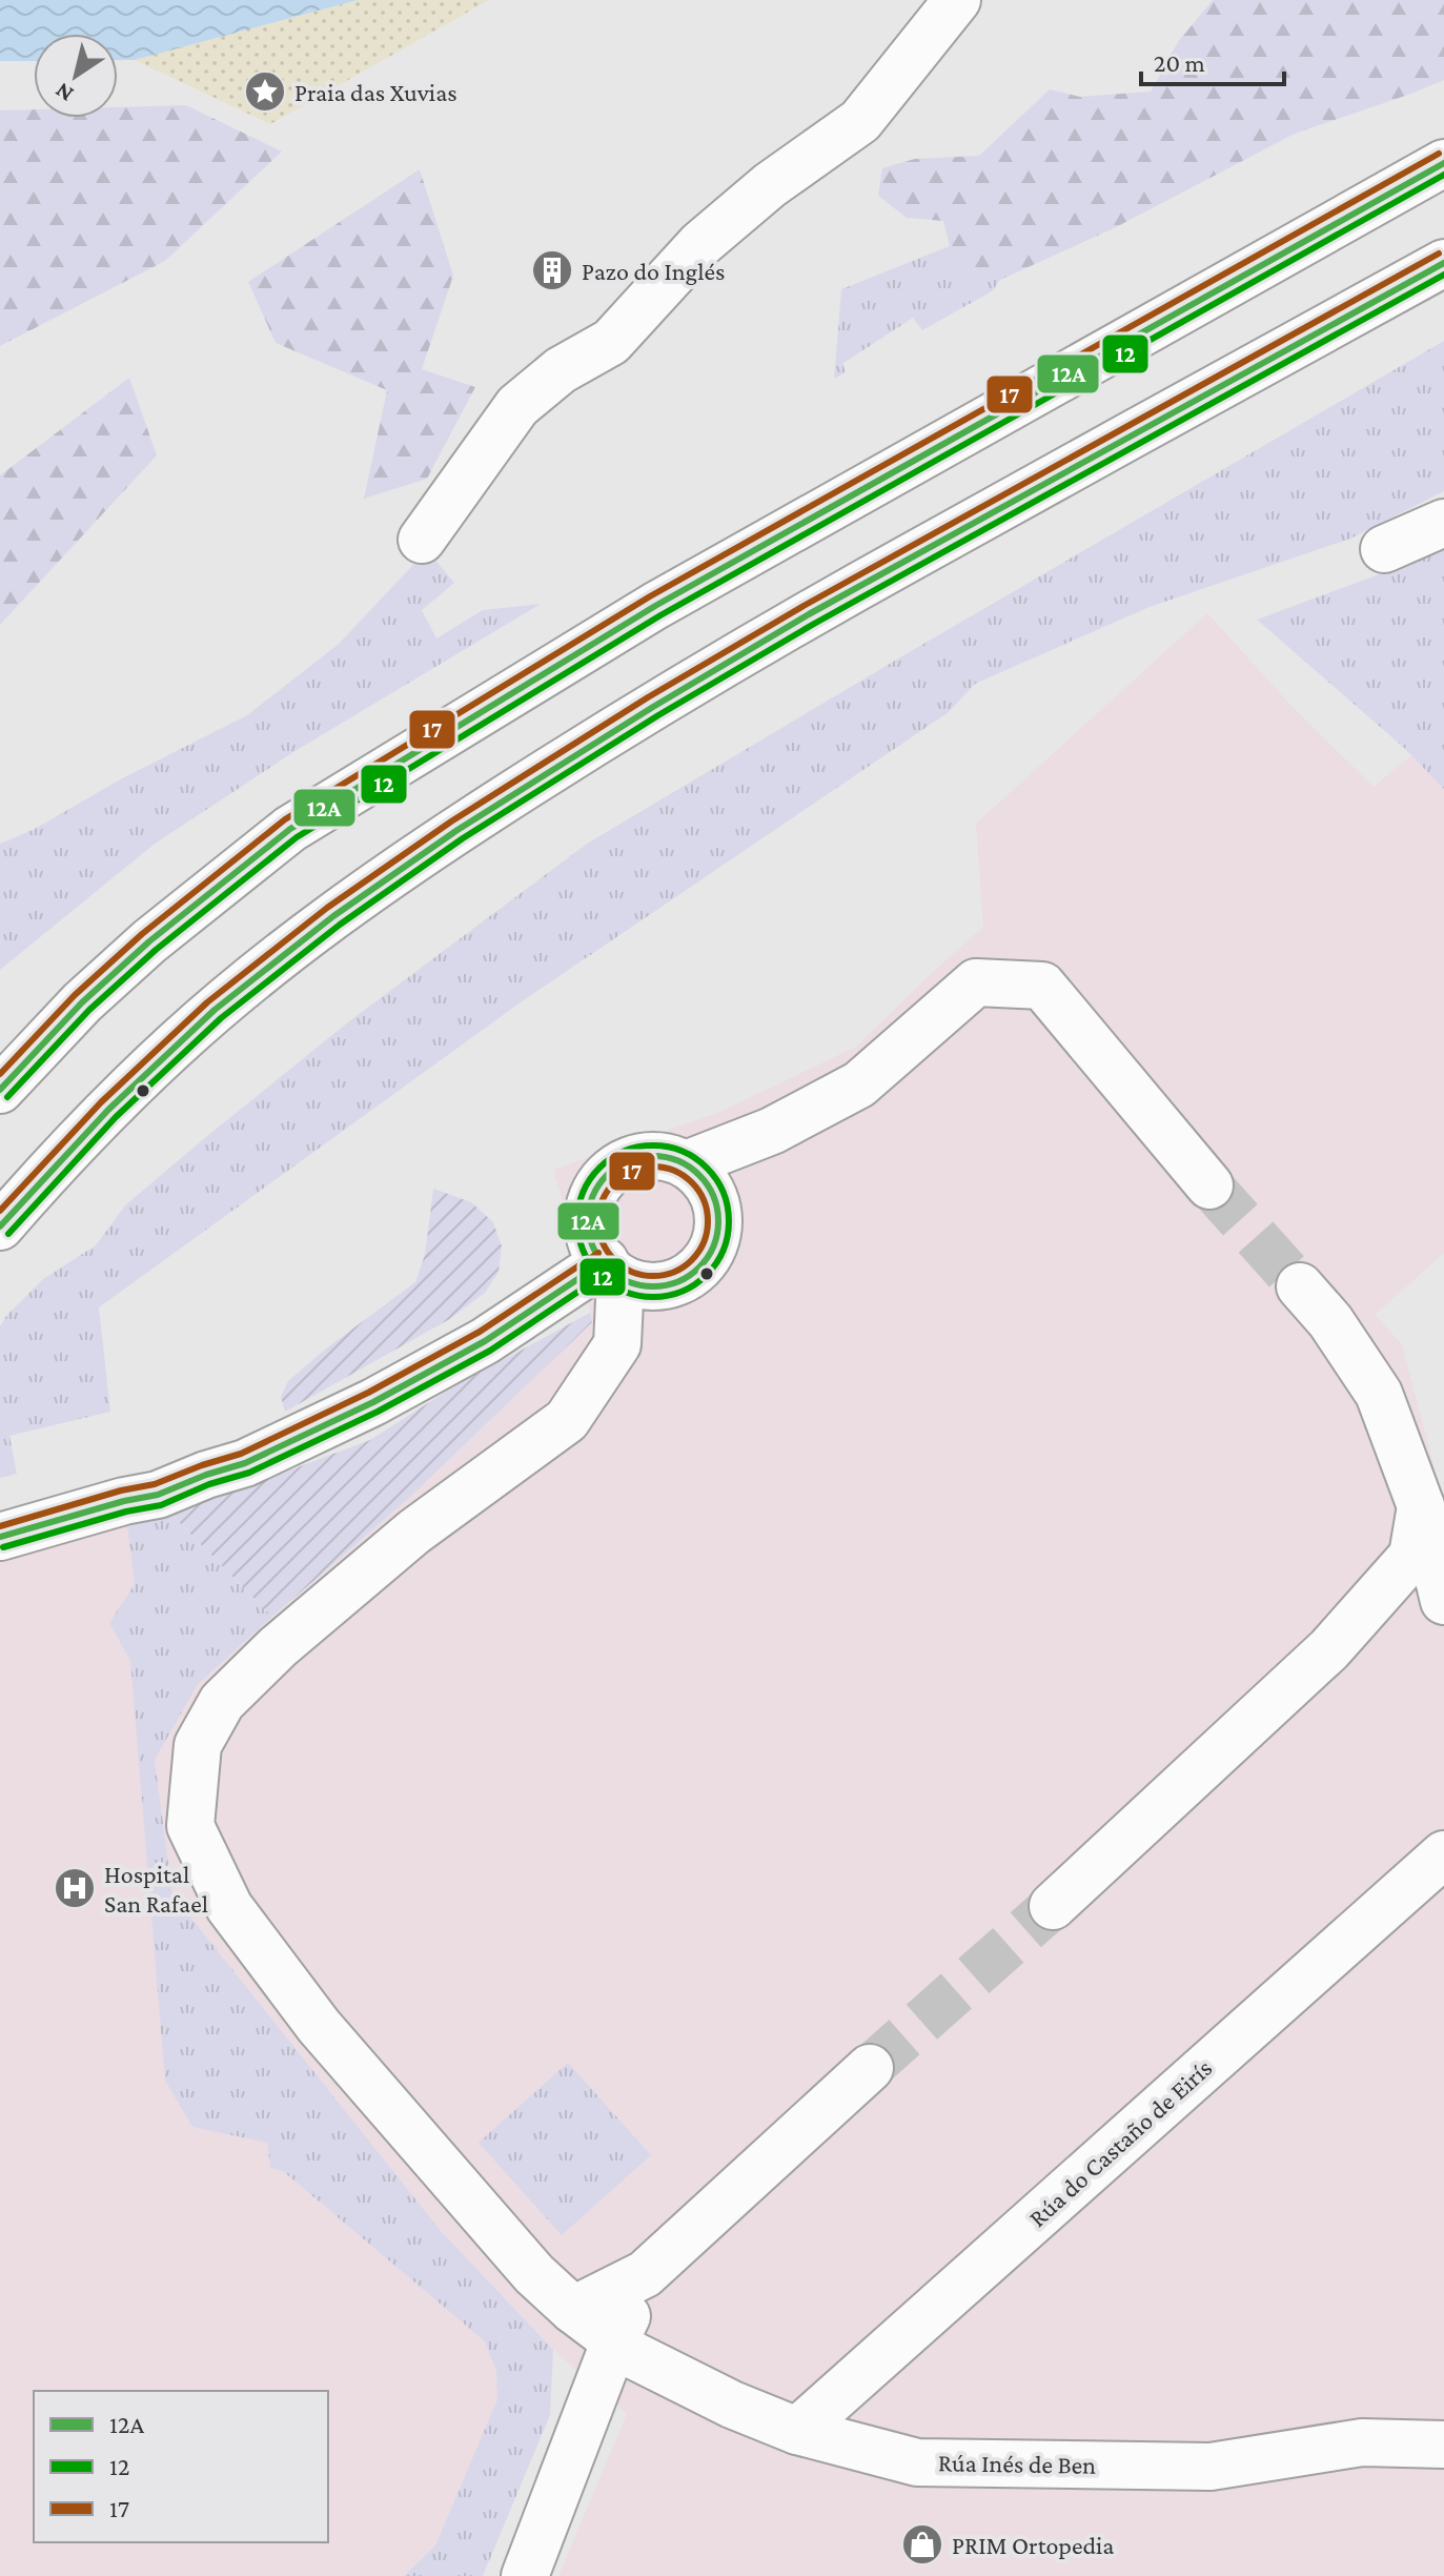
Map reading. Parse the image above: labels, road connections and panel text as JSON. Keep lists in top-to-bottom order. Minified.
{"streets":{"street":["Rúa do Castaño de Eirís","Rúa Inés de Ben"]},"crossings":[["Rúa do Castaño de Eirís","Rúa Inés de Ben"]],"places":{"place":["Praia das Xuvias"],"building":["Pazo do Inglés"],"hospital":["Hospital San Rafael"],"shop":["PRIM Ortopedia"]},"lines":["transit line 17","transit line 12A","transit line 12"],"legend":["12A","12","17"],"scale_bar":"20 m","north":"bottom left"}
